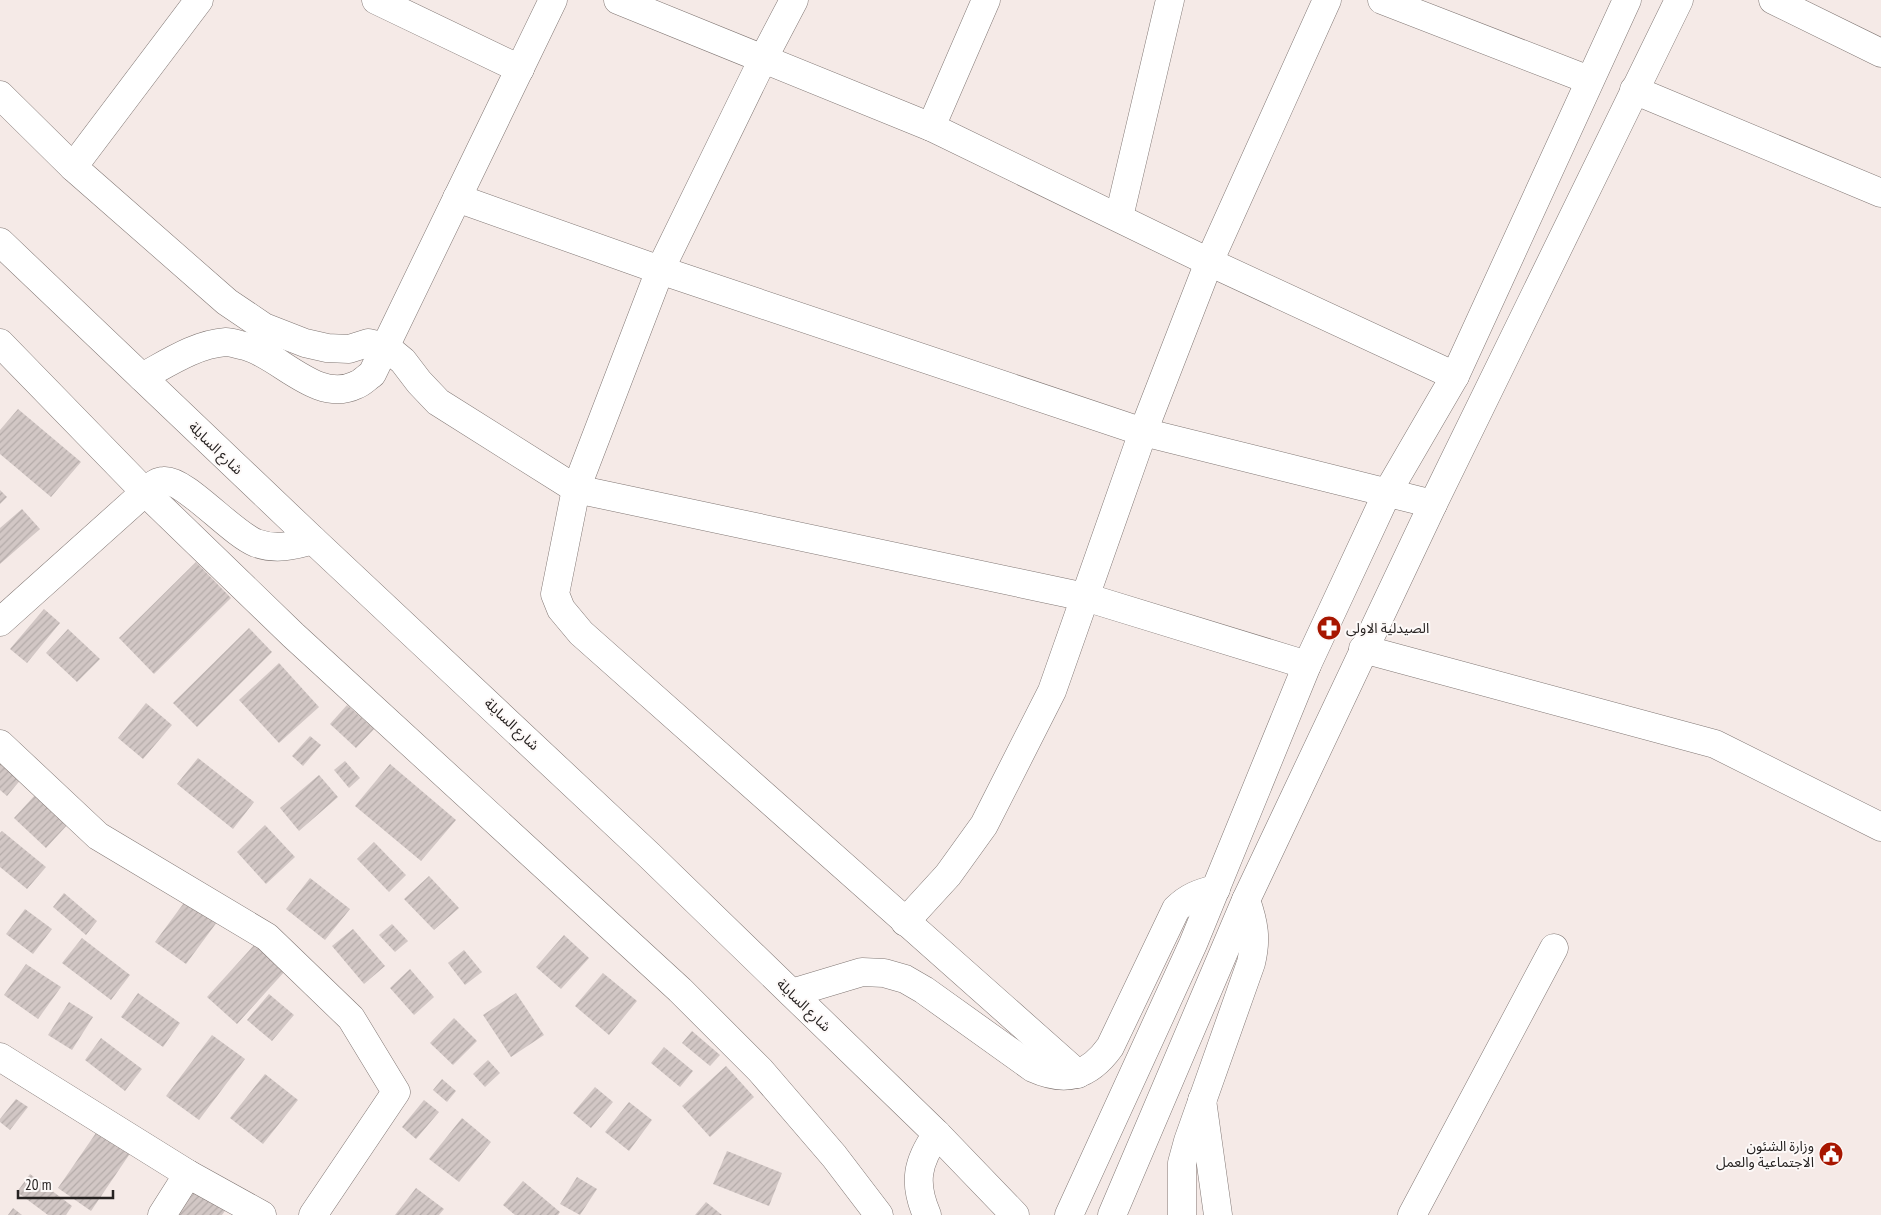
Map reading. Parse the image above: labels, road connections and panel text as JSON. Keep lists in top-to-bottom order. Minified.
{"streets":{"street":["شارع السايلة"]},"places":{"pharmacy":["الصيدلية الاولى"],"public building":["وزارة الشئون الاجتماعية والعمل"]},"scale_bar":"20 m"}
